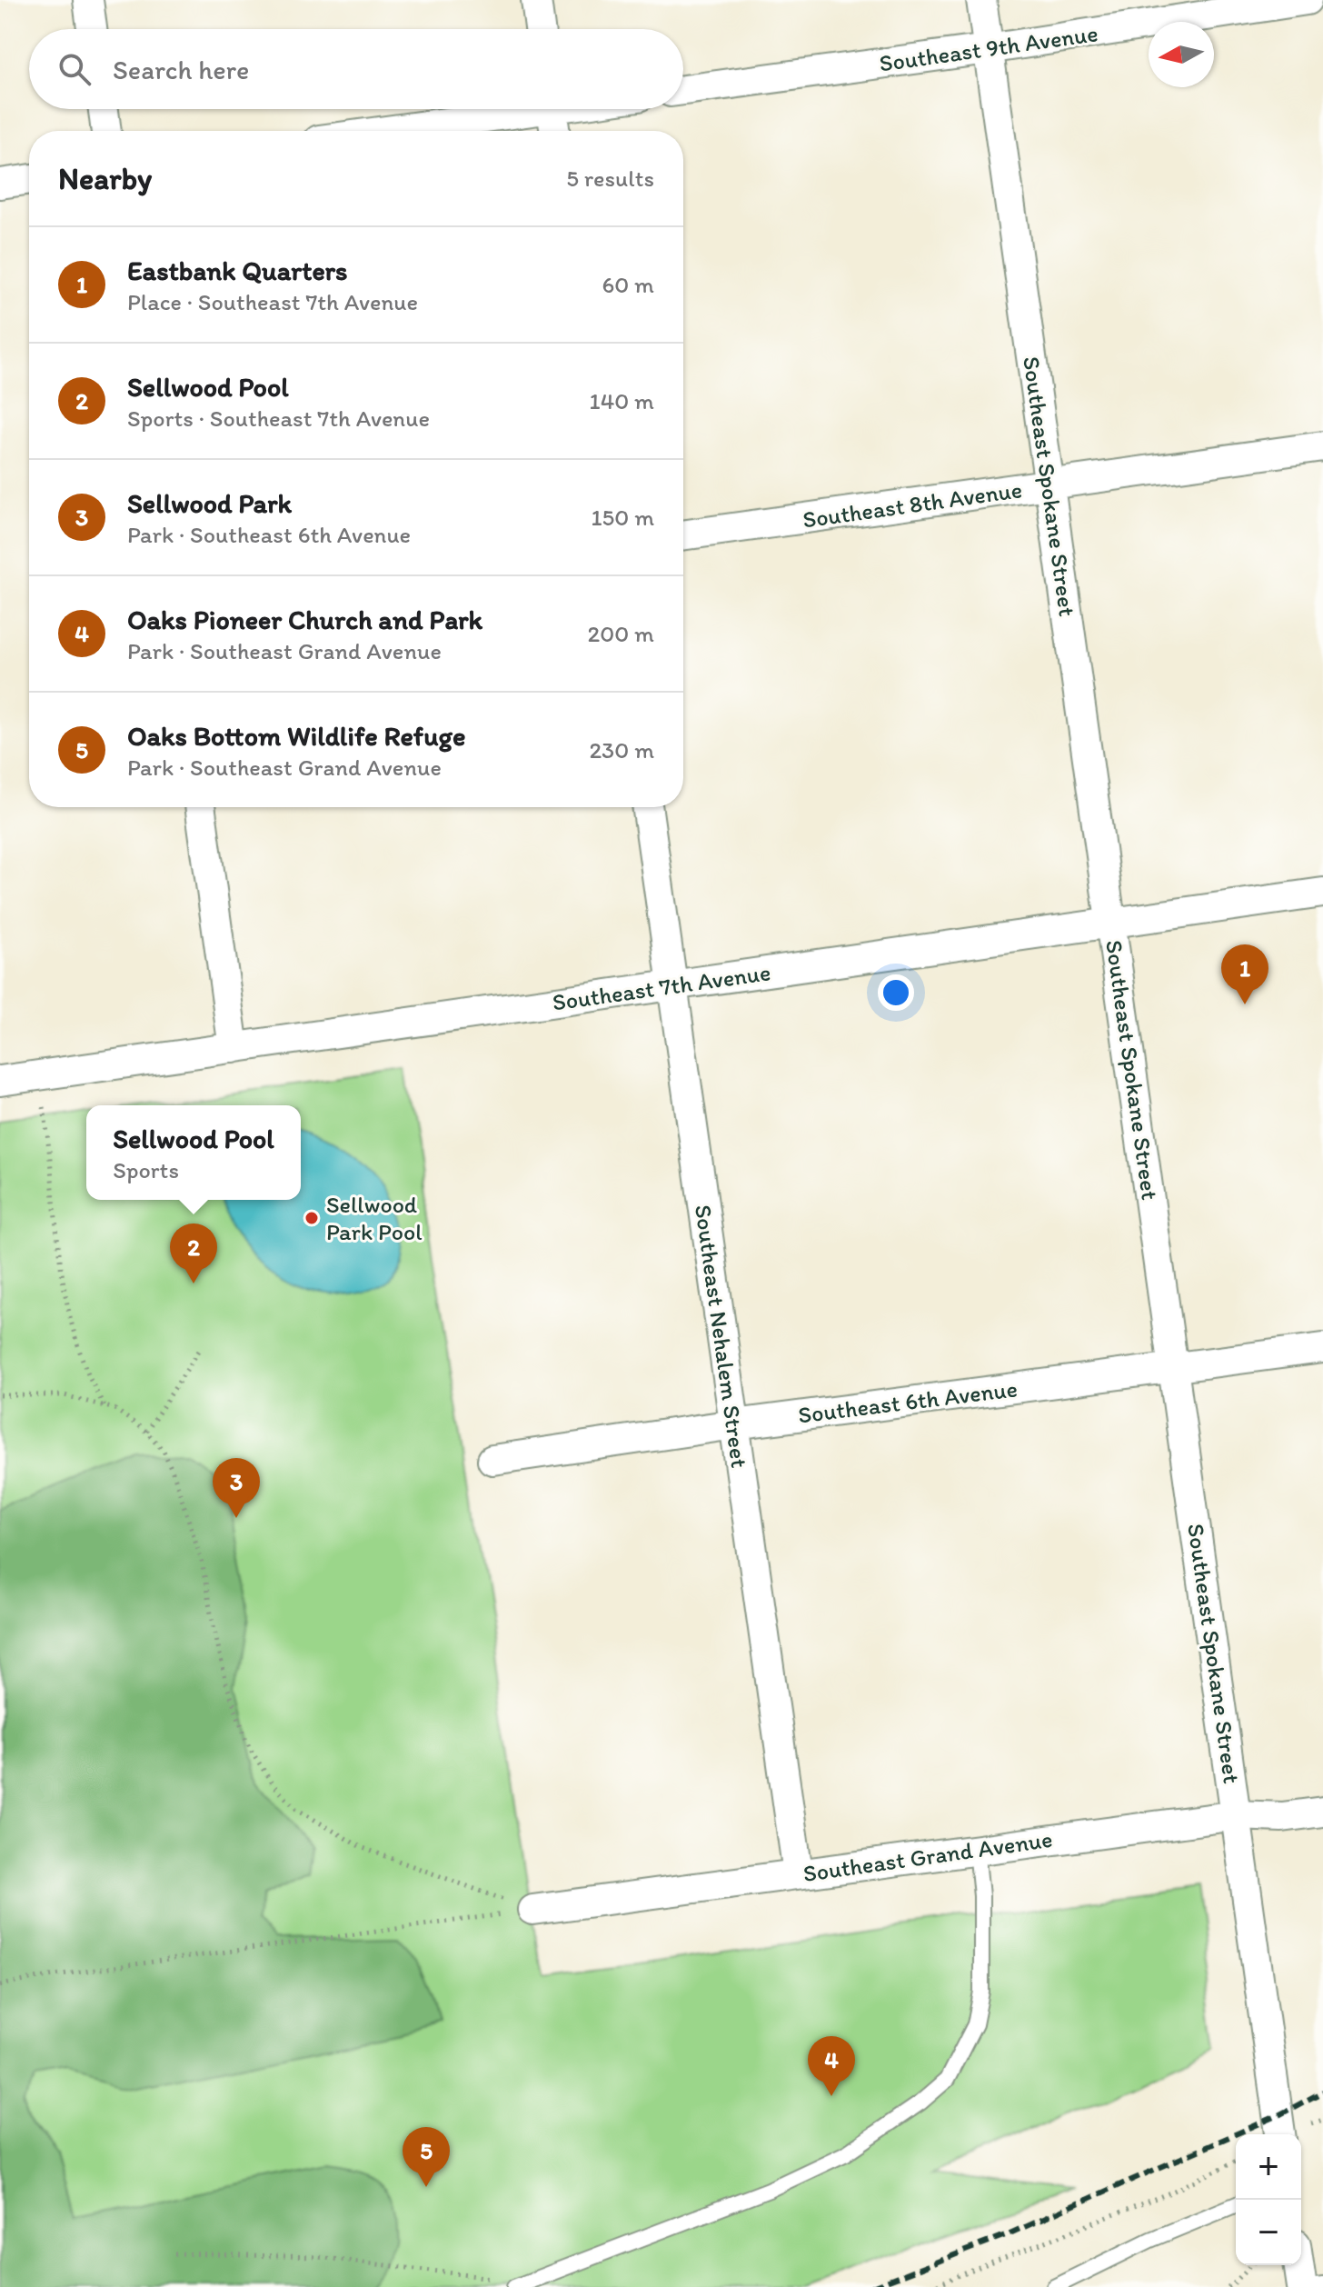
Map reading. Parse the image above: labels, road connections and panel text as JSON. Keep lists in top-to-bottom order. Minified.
{"streets":{"street":["Southeast 9th Avenue","Southeast Spokane Street","Southeast 8th Avenue","Southeast 7th Avenue","Southeast Nehalem Street","Southeast 6th Avenue","Southeast Grand Avenue"]},"crossings":[["Southeast 9th Avenue","Southeast Spokane Street"],["Southeast Spokane Street","Southeast 8th Avenue"],["Southeast Spokane Street","Southeast 7th Avenue"],["Southeast Spokane Street","Southeast 6th Avenue"],["Southeast Spokane Street","Southeast Grand Avenue"],["Southeast 7th Avenue","Southeast Nehalem Street"],["Southeast Nehalem Street","Southeast 6th Avenue"],["Southeast Nehalem Street","Southeast Grand Avenue"]],"places":["Sellwood Park Pool"],"north":"left","page":{"search":"Search here","heading":["Nearby","5 results"],"list":[{"mark":"1","name":"Eastbank Quarters","note":"Place · Southeast 7th Avenue","value":"60 m"},{"mark":"2","name":"Sellwood Pool","note":"Sports · Southeast 7th Avenue","value":"140 m"},{"mark":"3","name":"Sellwood Park","note":"Park · Southeast 6th Avenue","value":"150 m"},{"mark":"4","name":"Oaks Pioneer Church and Park","note":"Park · Southeast Grand Avenue","value":"200 m"},{"mark":"5","name":"Oaks Bottom Wildlife Refuge","note":"Park · Southeast Grand Avenue","value":"230 m"}],"pins":["1","2","3","4","5"],"popup":["Sellwood Pool","Sports"],"map_buttons":["+","−"]}}
